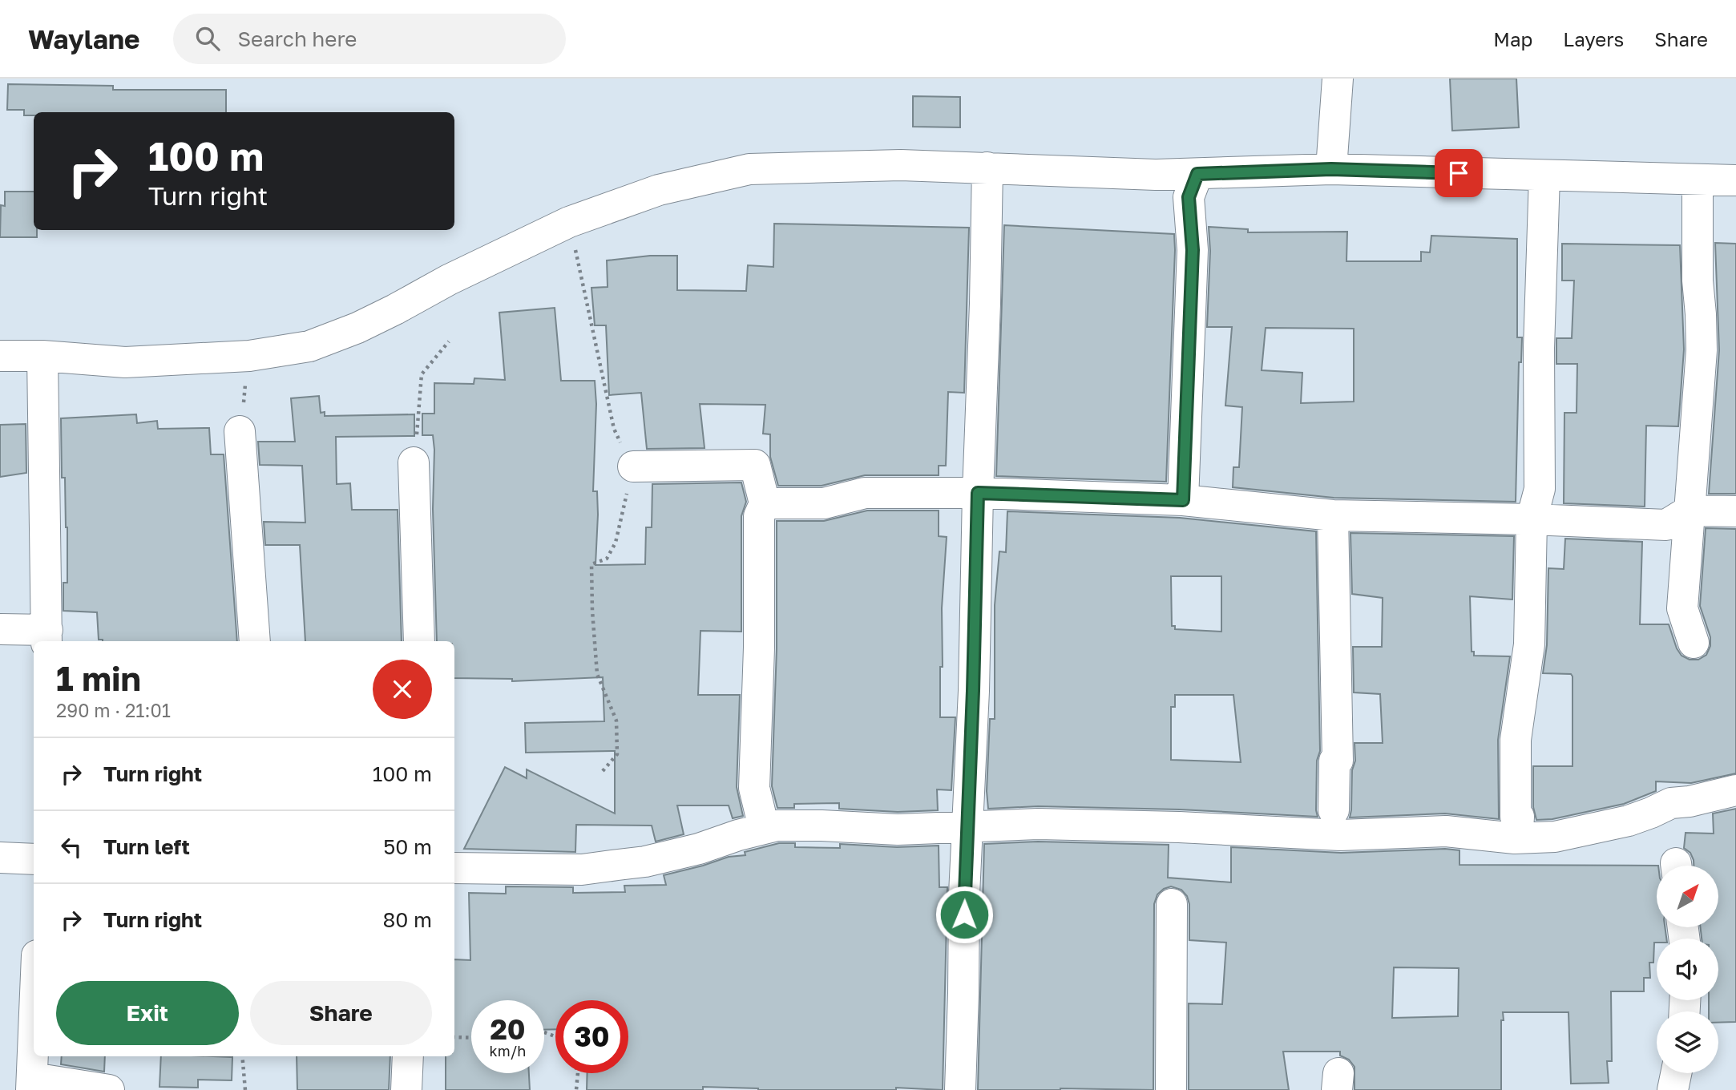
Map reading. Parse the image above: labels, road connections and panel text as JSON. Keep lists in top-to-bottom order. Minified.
{"north":"top right","page":{"header":"Waylane","search":"Search here","nav":["Map","Layers","Share"],"turn":["100 m","Turn right"],"heading":["1 min","290 m · 21:01"],"list":[{"name":"Turn right","value":"100 m"},{"name":"Turn left","value":"50 m"},{"name":"Turn right","value":"80 m"}],"buttons":["Exit","Share"],"speed":"20 km/h","limit":"30"}}
